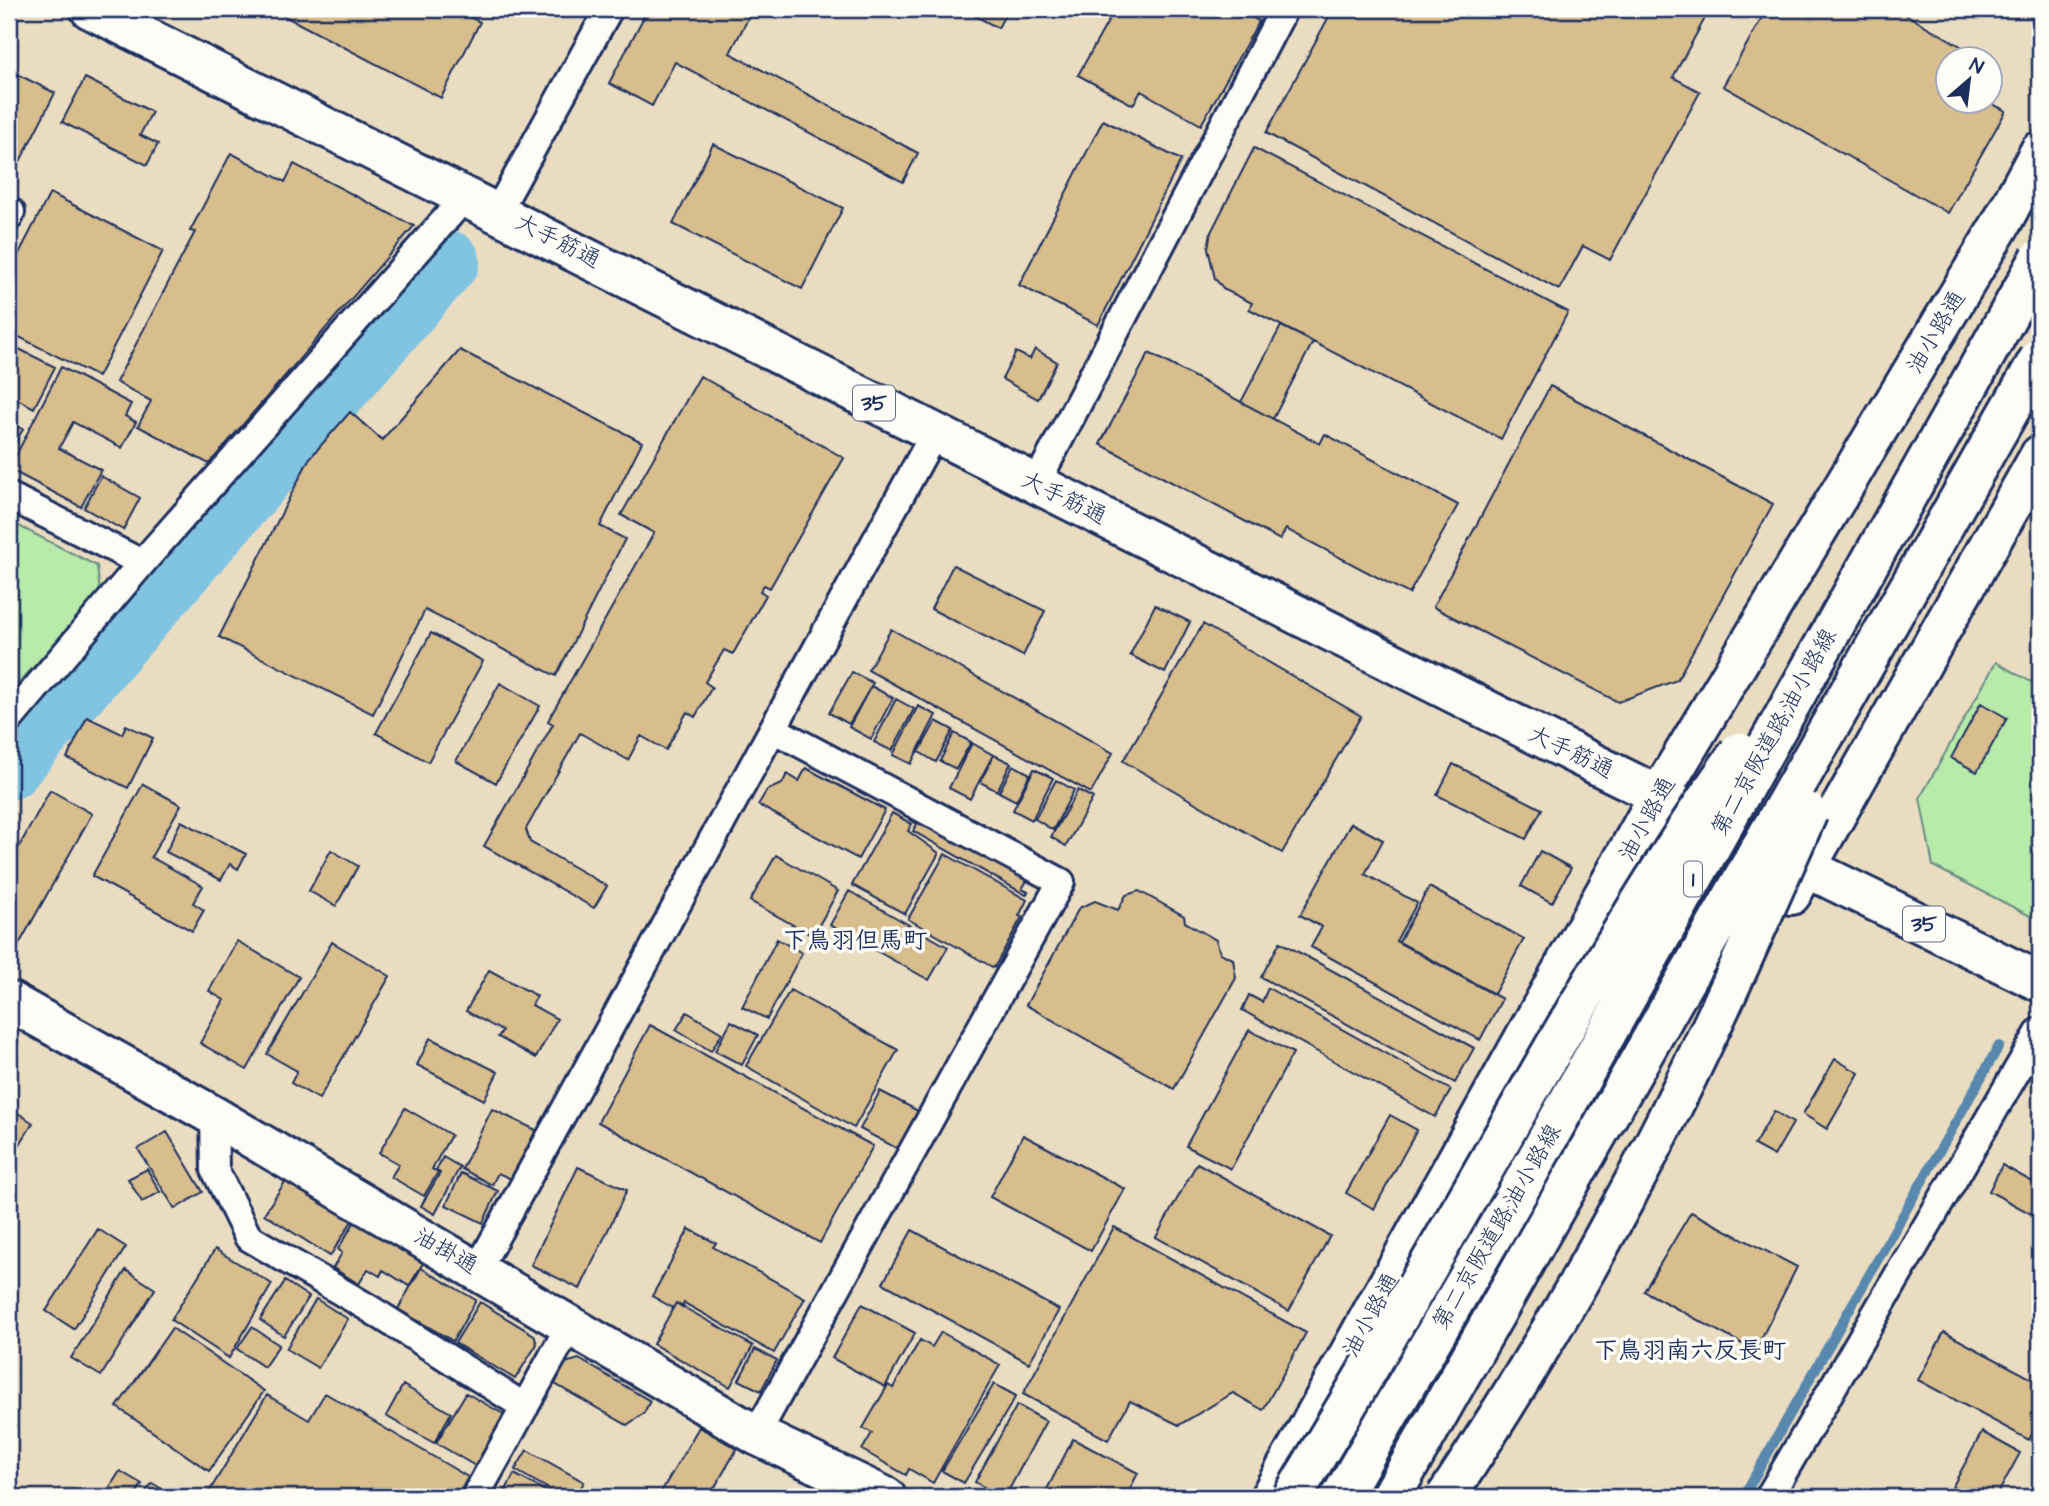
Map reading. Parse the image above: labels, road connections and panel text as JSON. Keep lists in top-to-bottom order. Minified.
{"streets":{"main road":["大手筋通","油小路通","35","第二京阪道路;油小路線","1","油掛通"]},"crossings":[["大手筋通","油小路通"]],"districts":["下鳥羽但馬町","下鳥羽南六反長町"],"north":"top right"}
